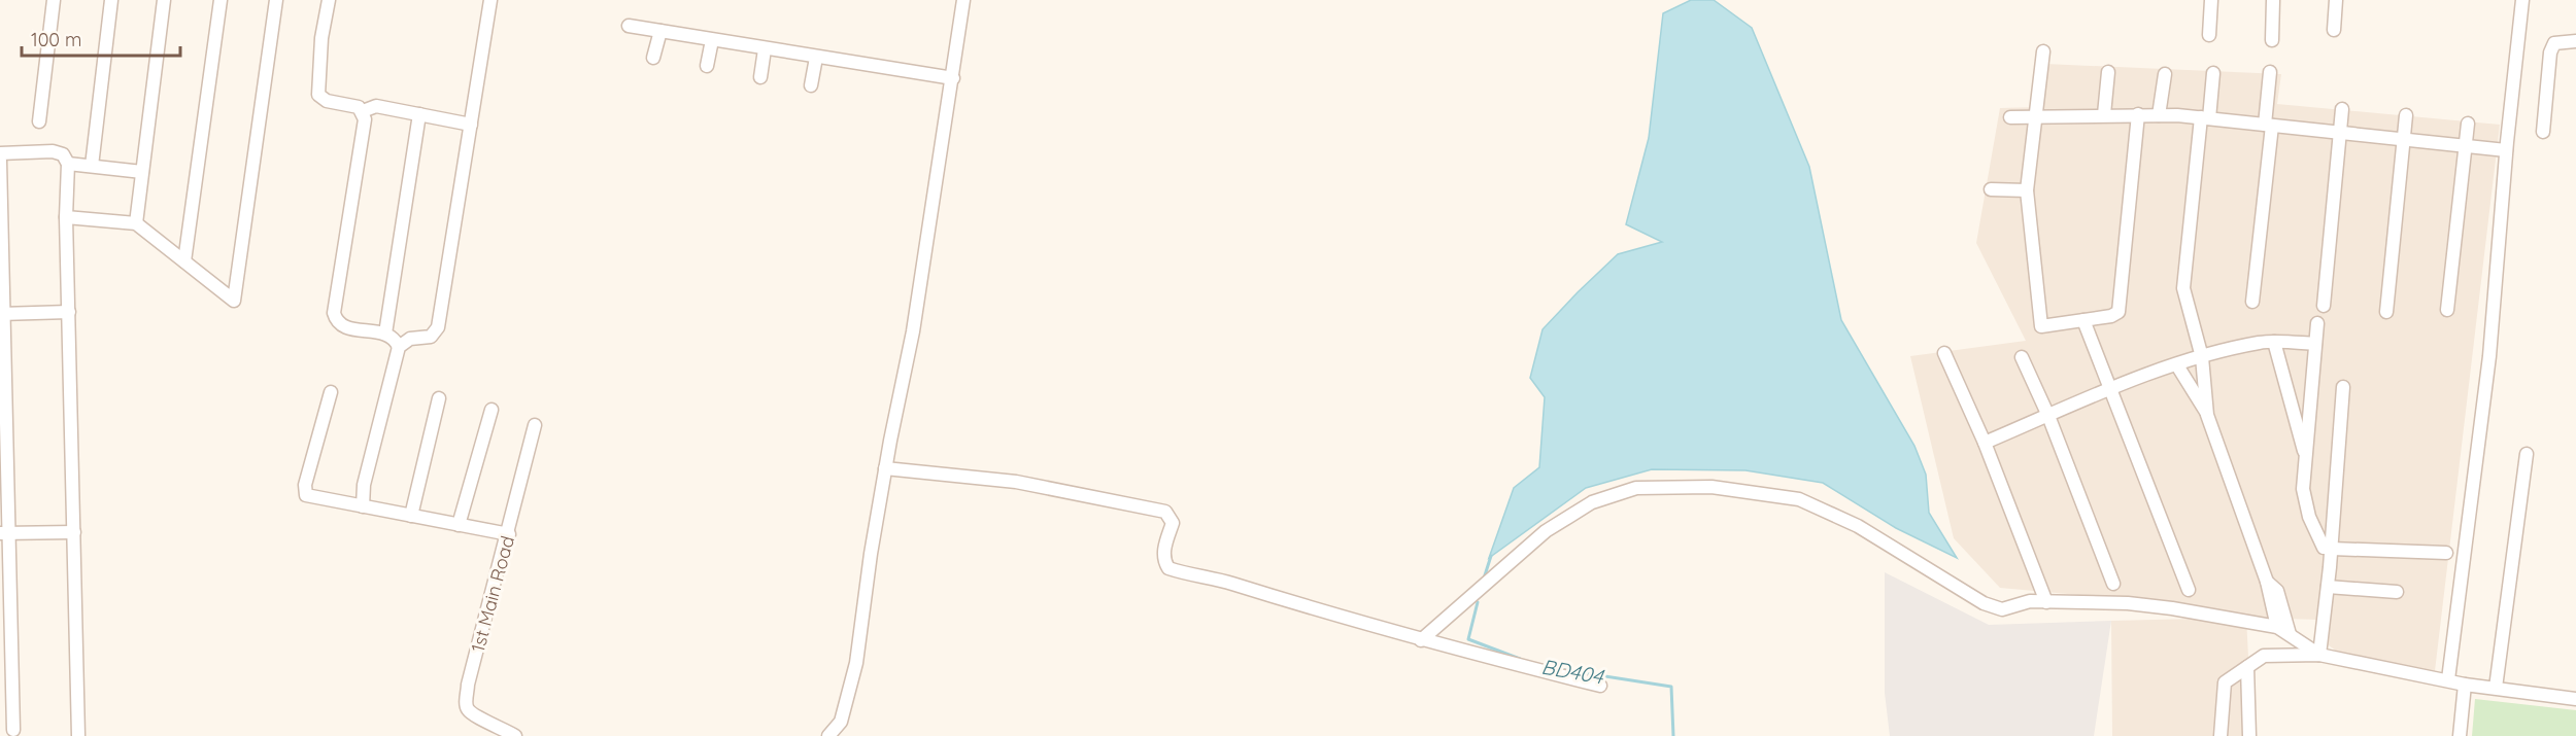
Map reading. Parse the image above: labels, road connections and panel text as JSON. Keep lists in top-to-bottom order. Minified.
{"streets":{"street":["1st Main Road"]},"water":["BD404"],"scale_bar":"100 m"}
